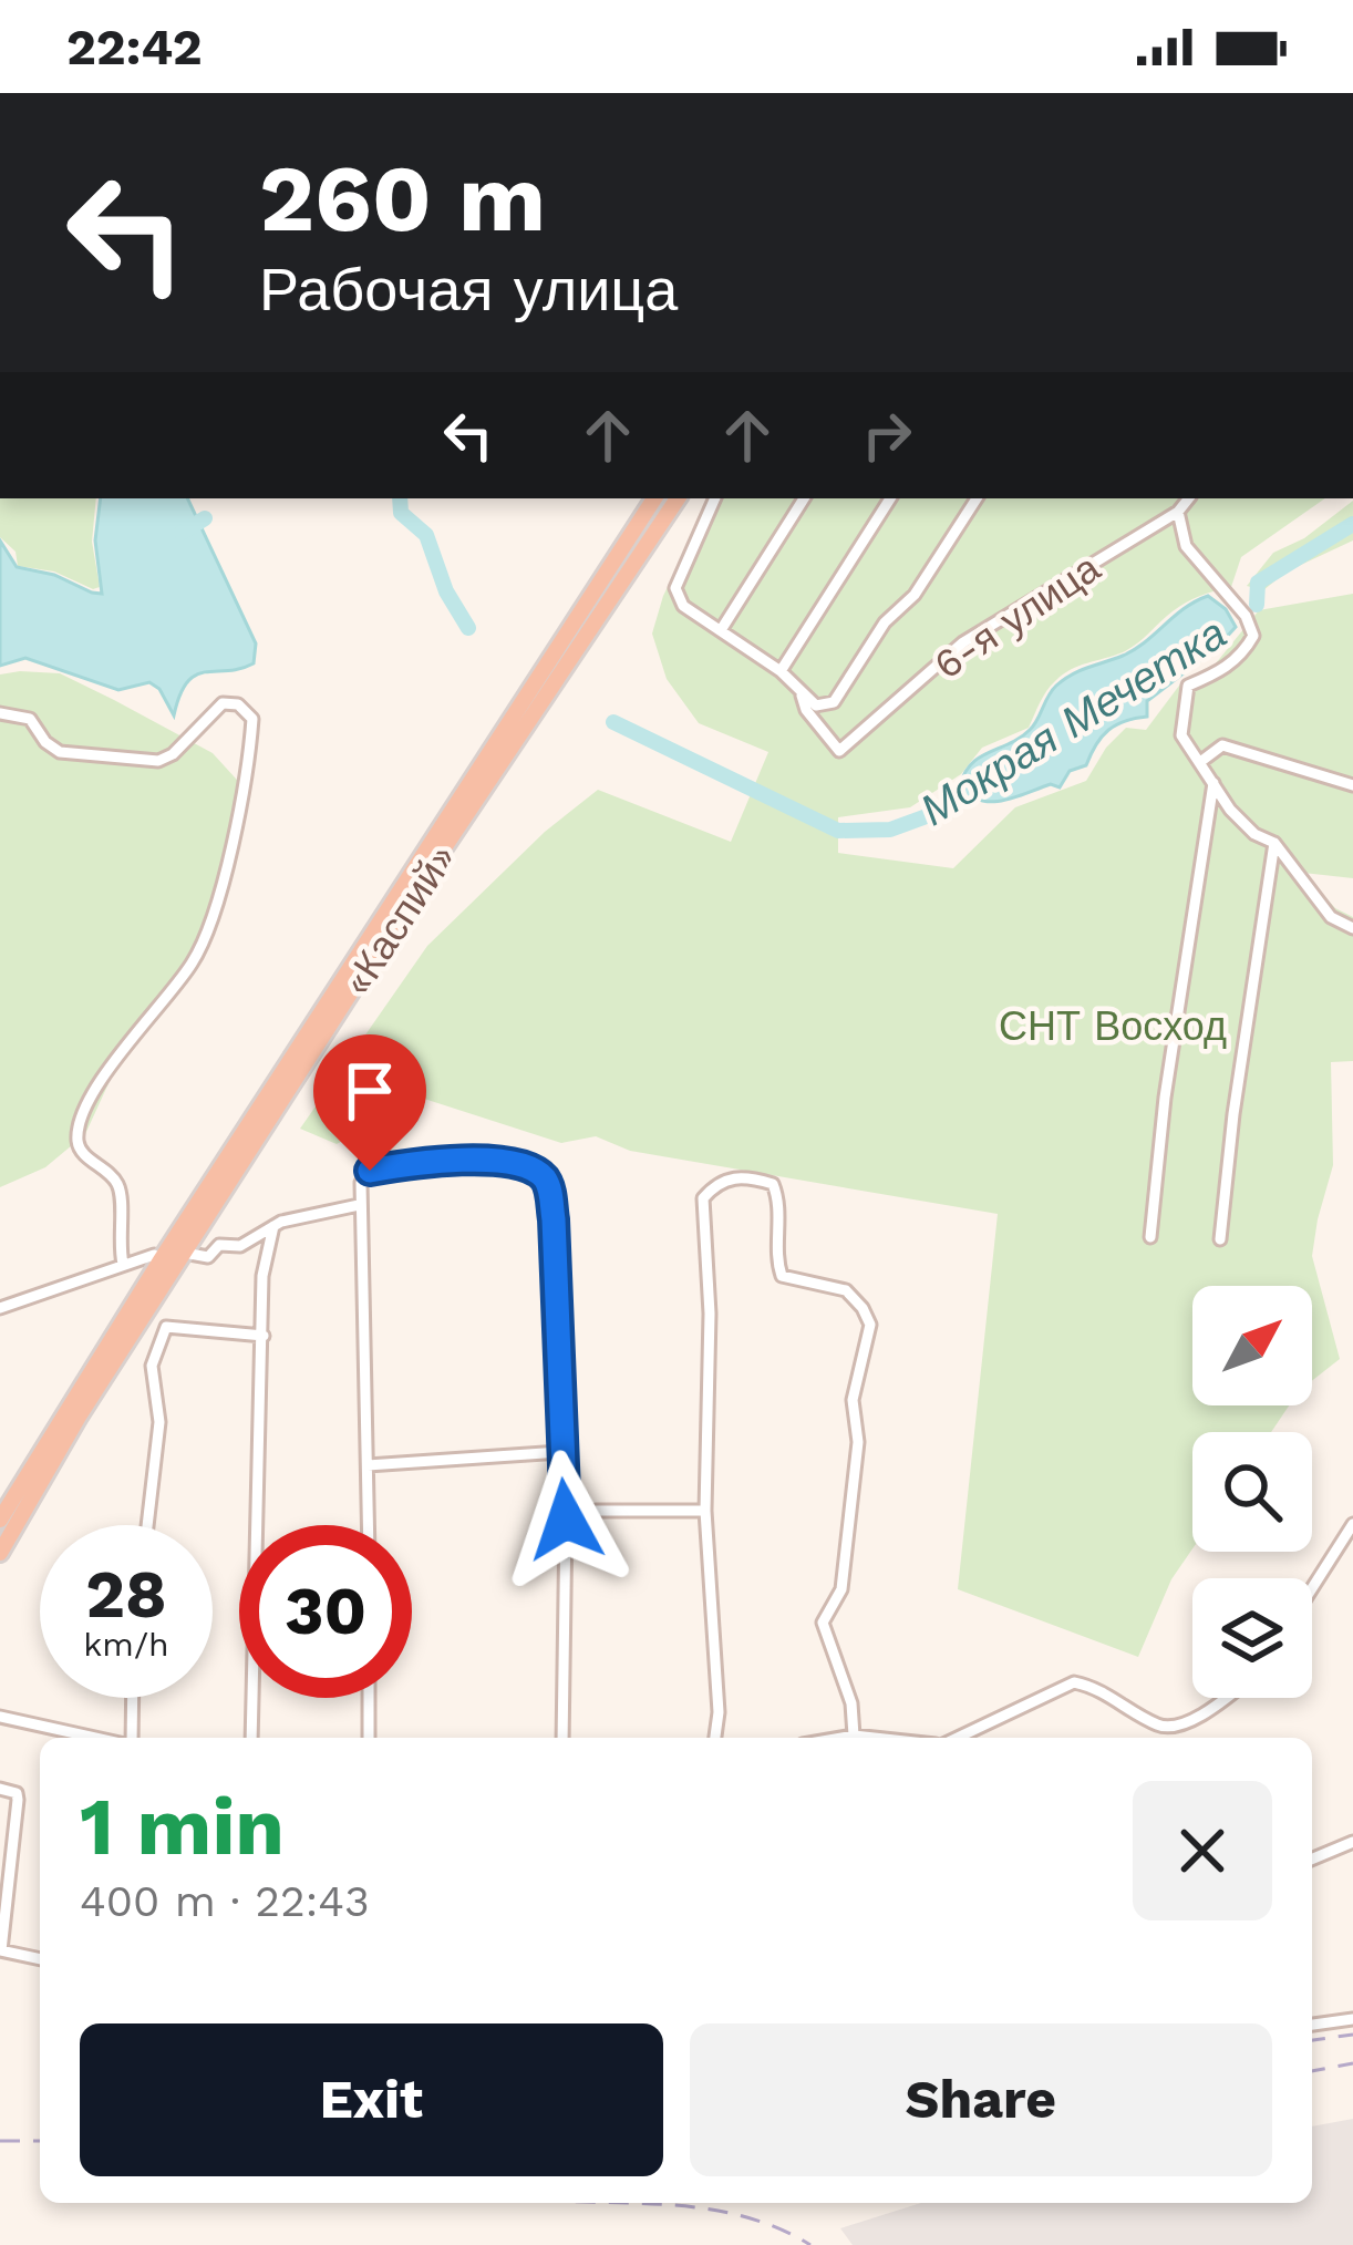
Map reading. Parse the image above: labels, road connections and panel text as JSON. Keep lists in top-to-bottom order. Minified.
{"streets":{"highway":["«Каспий»"],"street":["6-я улица"]},"water":["Мокрая Мечетка"],"parks":["СНТ Восход"],"north":"top right","page":{"status":"22:42","turn":["260 m","Рабочая улица"],"speed":"28 km/h","limit":"30","heading":["1 min","400 m · 22:43"],"buttons":["Exit","Share"]}}
